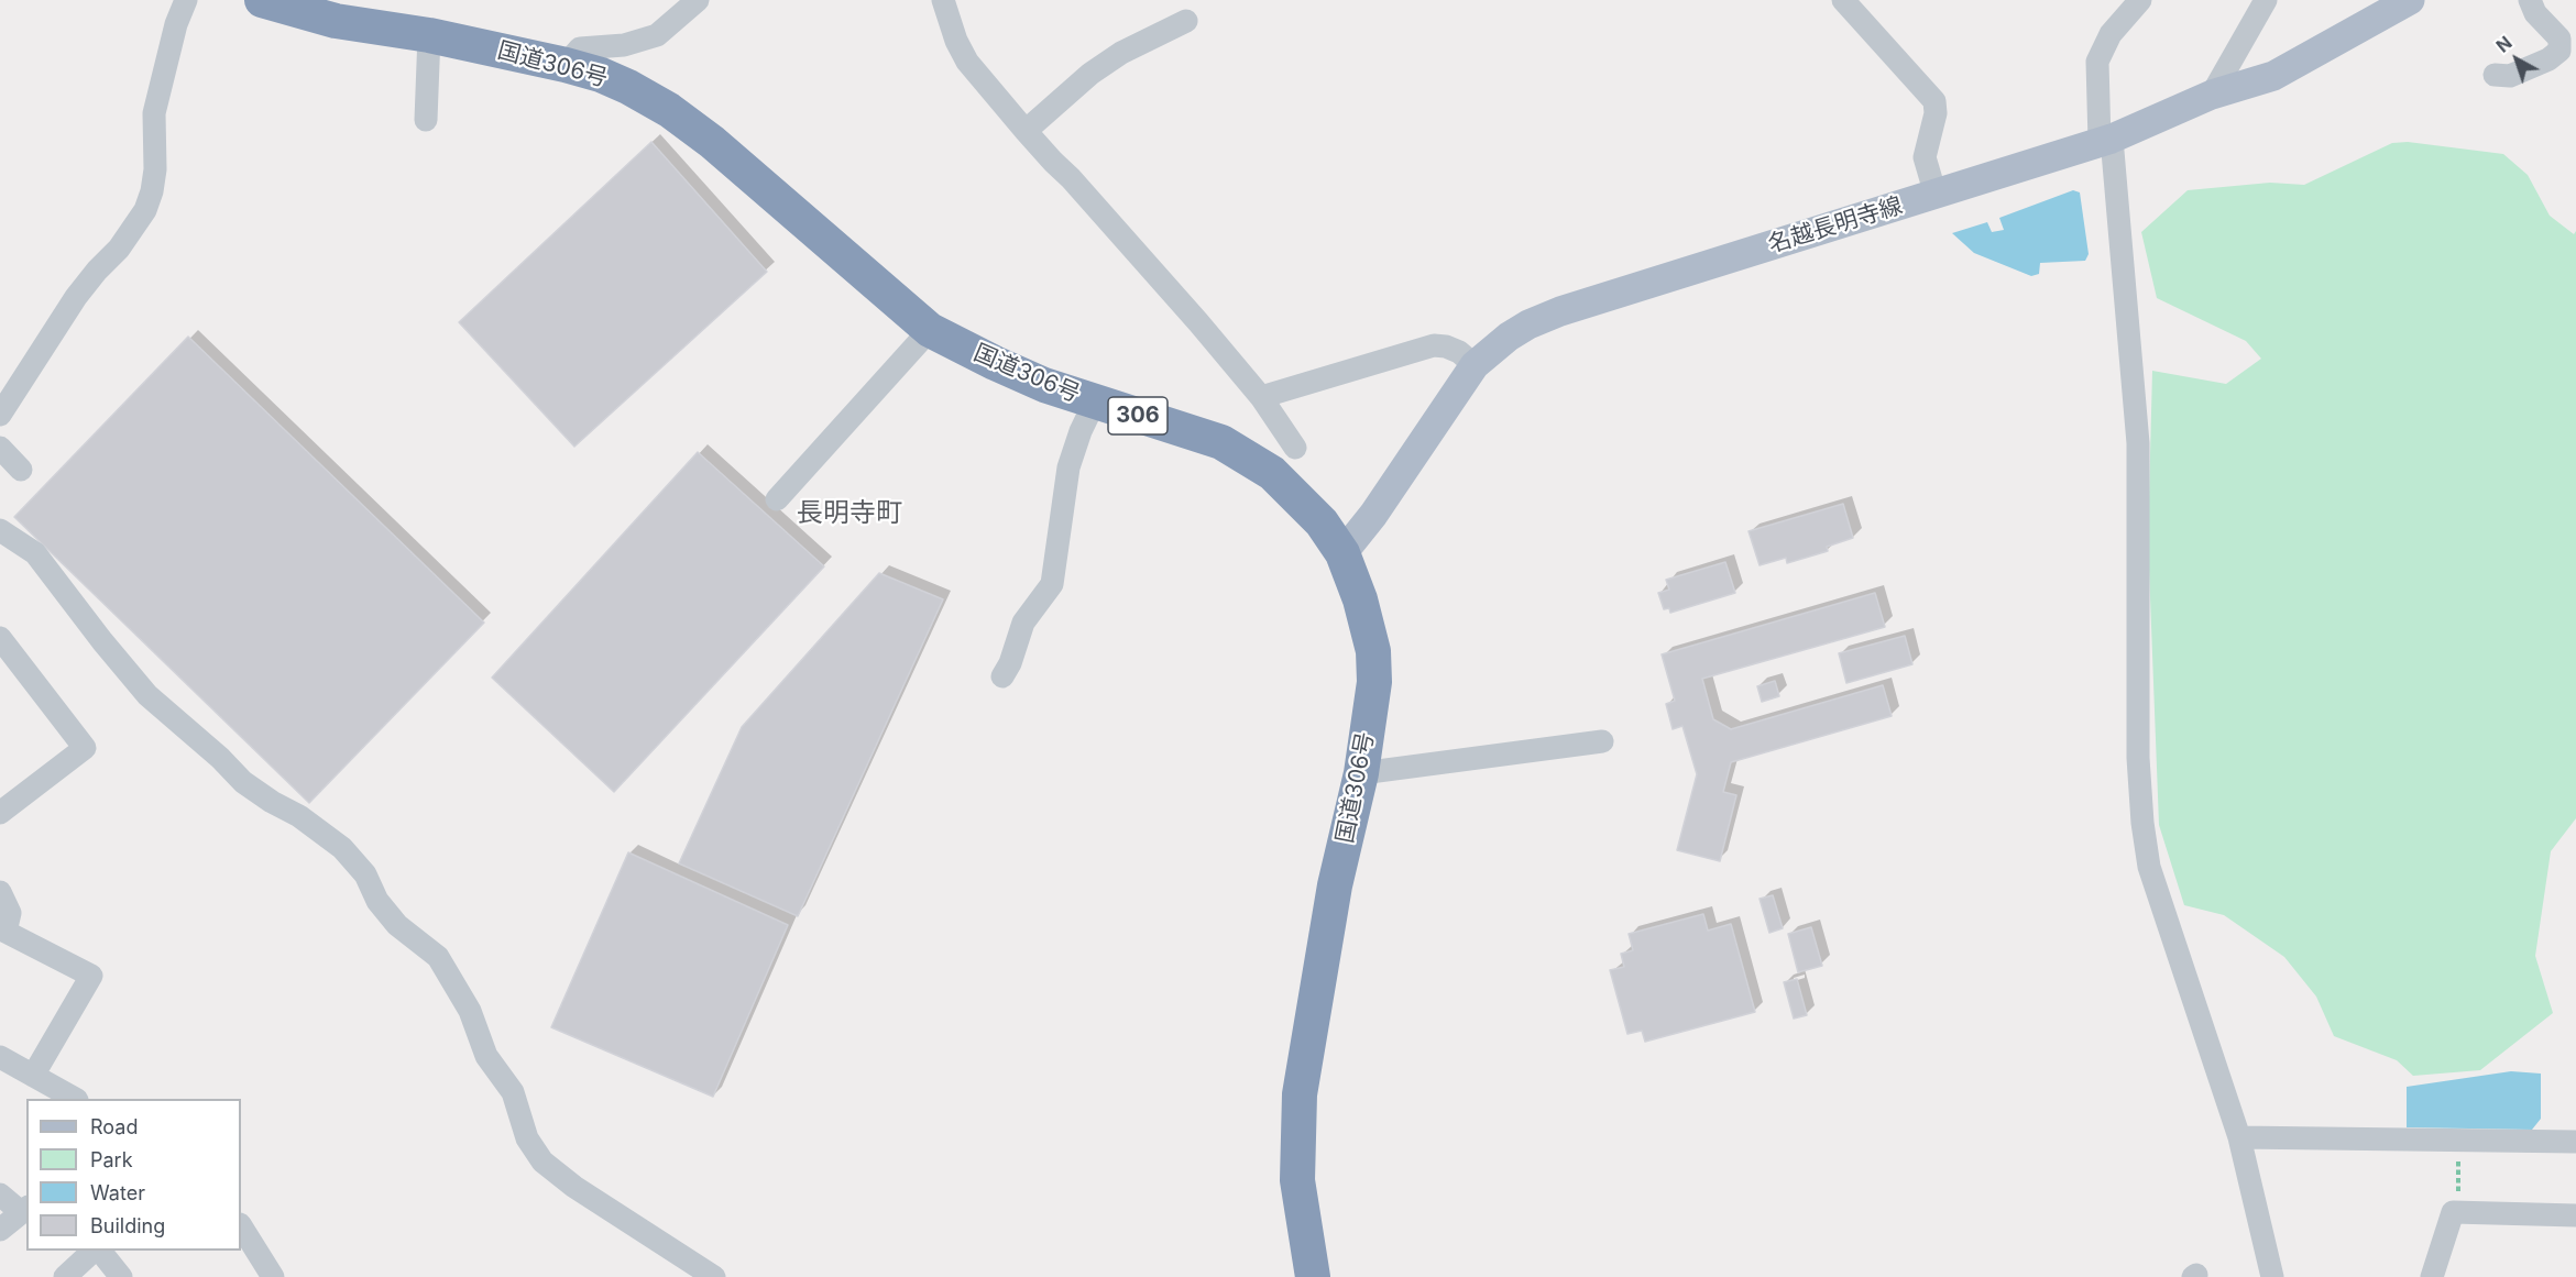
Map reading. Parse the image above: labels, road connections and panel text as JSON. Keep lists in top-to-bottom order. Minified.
{"streets":{"highway":["国道306号","306"],"main road":["名越長明寺線"]},"crossings":[["国道306号","名越長明寺線"]],"districts":["長明寺町"],"legend":["Road","Park","Water","Building"],"north":"top left"}
